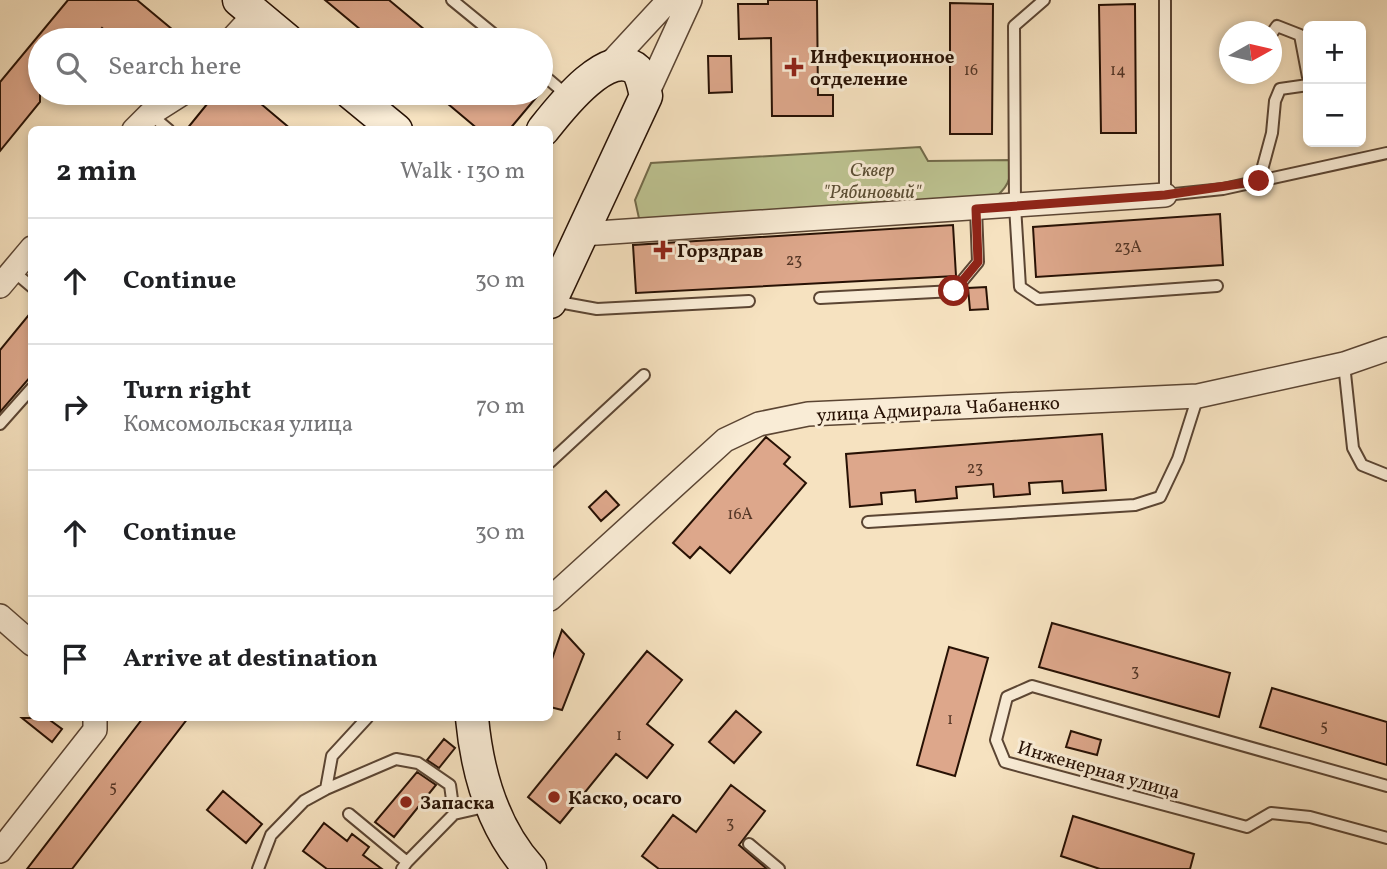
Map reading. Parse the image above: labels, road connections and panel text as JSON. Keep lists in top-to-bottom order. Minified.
{"streets":{"street":["улица Адмирала Чабаненко"],"lane":["Инженерная улица"]},"parks":["Сквер \"Рябиновый\""],"places":{"health":["Инфекционное отделение","Горздрав"],"other":["Каско, осаго","Запаска"]},"house_numbers":["16","14","23А","23","23","16А","3","1","5","1","5","3"],"north":"right","page":{"map_buttons":["+","−"],"search":"Search here","heading":["2 min","Walk · 130 m"],"list":[["Continue","30 m"],["Turn right","Комсомольская улица","70 m"],["Continue","30 m"],"Arrive at destination"]}}
